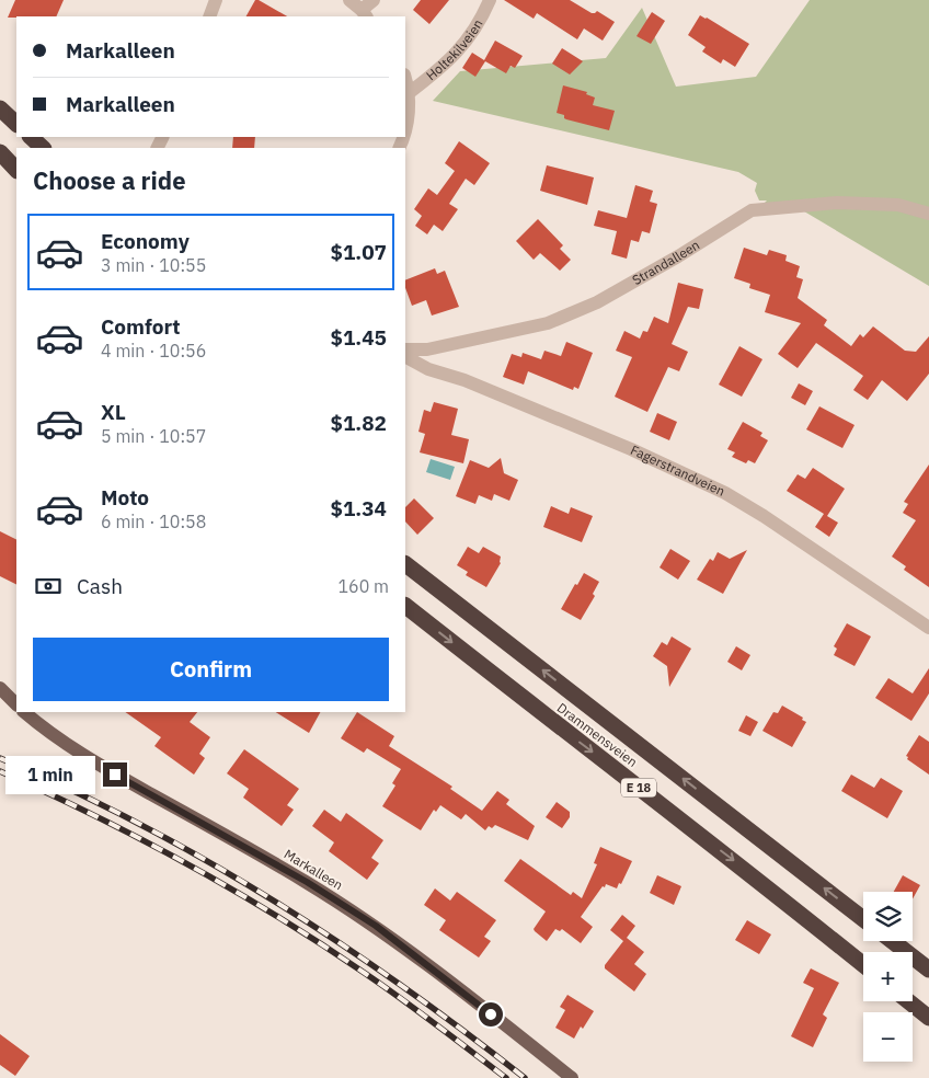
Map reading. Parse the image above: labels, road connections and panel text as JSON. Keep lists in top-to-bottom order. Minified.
{"streets":{"highway":["Drammensveien","E 18"],"main road":["Markalleen"],"street":["Holtekilveien","Strandalleen","Fagerstrandveien"]},"page":{"banner":["Markalleen","Markalleen"],"heading":"Choose a ride","list":[{"name":"Economy","note":"3 min · 10:55","value":"$1.07"},{"name":"Comfort","note":"4 min · 10:56","value":"$1.45"},{"name":"XL","note":"5 min · 10:57","value":"$1.82"},{"name":"Moto","note":"6 min · 10:58","value":"$1.34"}],"pay":["Cash","160 m"],"buttons":"Confirm","bubble":"1 min","map_buttons":["+","−"]}}
